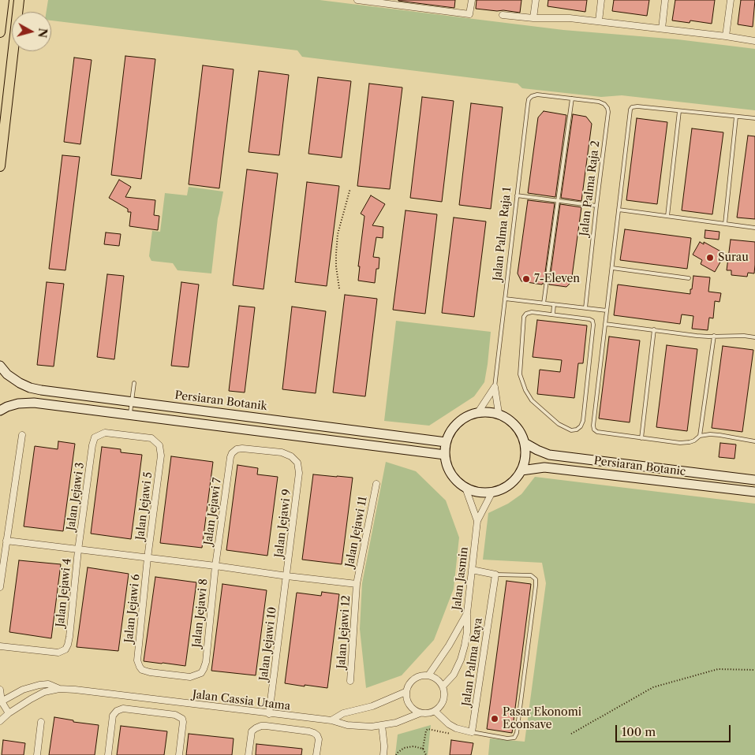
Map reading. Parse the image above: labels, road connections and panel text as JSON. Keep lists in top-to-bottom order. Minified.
{"streets":{"main road":["Persiaran Botanik","Persiaran Botanic"],"street":["Jalan Palma Raja 1","Jalan Jejawi 3","Jalan Jejawi 5","Jalan Jejawi 7","Jalan Jejawi 9","Jalan Jejawi 11","Jalan Jasmin","Jalan Jejawi 4","Jalan Jejawi 6","Jalan Jejawi 8","Jalan Jejawi 12","Jalan Jejawi 10","Jalan Palma Raya","Jalan Cassia Utama"],"lane":["Jalan Palma Raja 2"]},"crossings":[["Jalan Palma Raja 2","Jalan Palma Raja 1"],["Jalan Palma Raja 1","Persiaran Botanik"],["Jalan Palma Raja 1","Persiaran Botanic"],["Jalan Palma Raja 1","Jalan Jasmin"],["Persiaran Botanik","Persiaran Botanic"],["Persiaran Botanik","Jalan Jasmin"],["Persiaran Botanic","Jalan Jasmin"],["Jalan Jejawi 3","Jalan Jejawi 5"],["Jalan Jejawi 3","Jalan Jejawi 4"],["Jalan Jejawi 5","Jalan Jejawi 6"],["Jalan Jejawi 7","Jalan Jejawi 9"],["Jalan Jejawi 7","Jalan Jejawi 8"],["Jalan Jejawi 9","Jalan Jejawi 10"],["Jalan Jejawi 11","Jalan Jejawi 12"],["Jalan Jasmin","Jalan Cassia Utama"],["Jalan Jejawi 6","Jalan Jejawi 8"],["Jalan Jejawi 10","Jalan Cassia Utama"]],"places":["Surau","7-Eleven","Pasar Ekonomi Econsave"],"scale_bar":"100 m","north":"right"}
